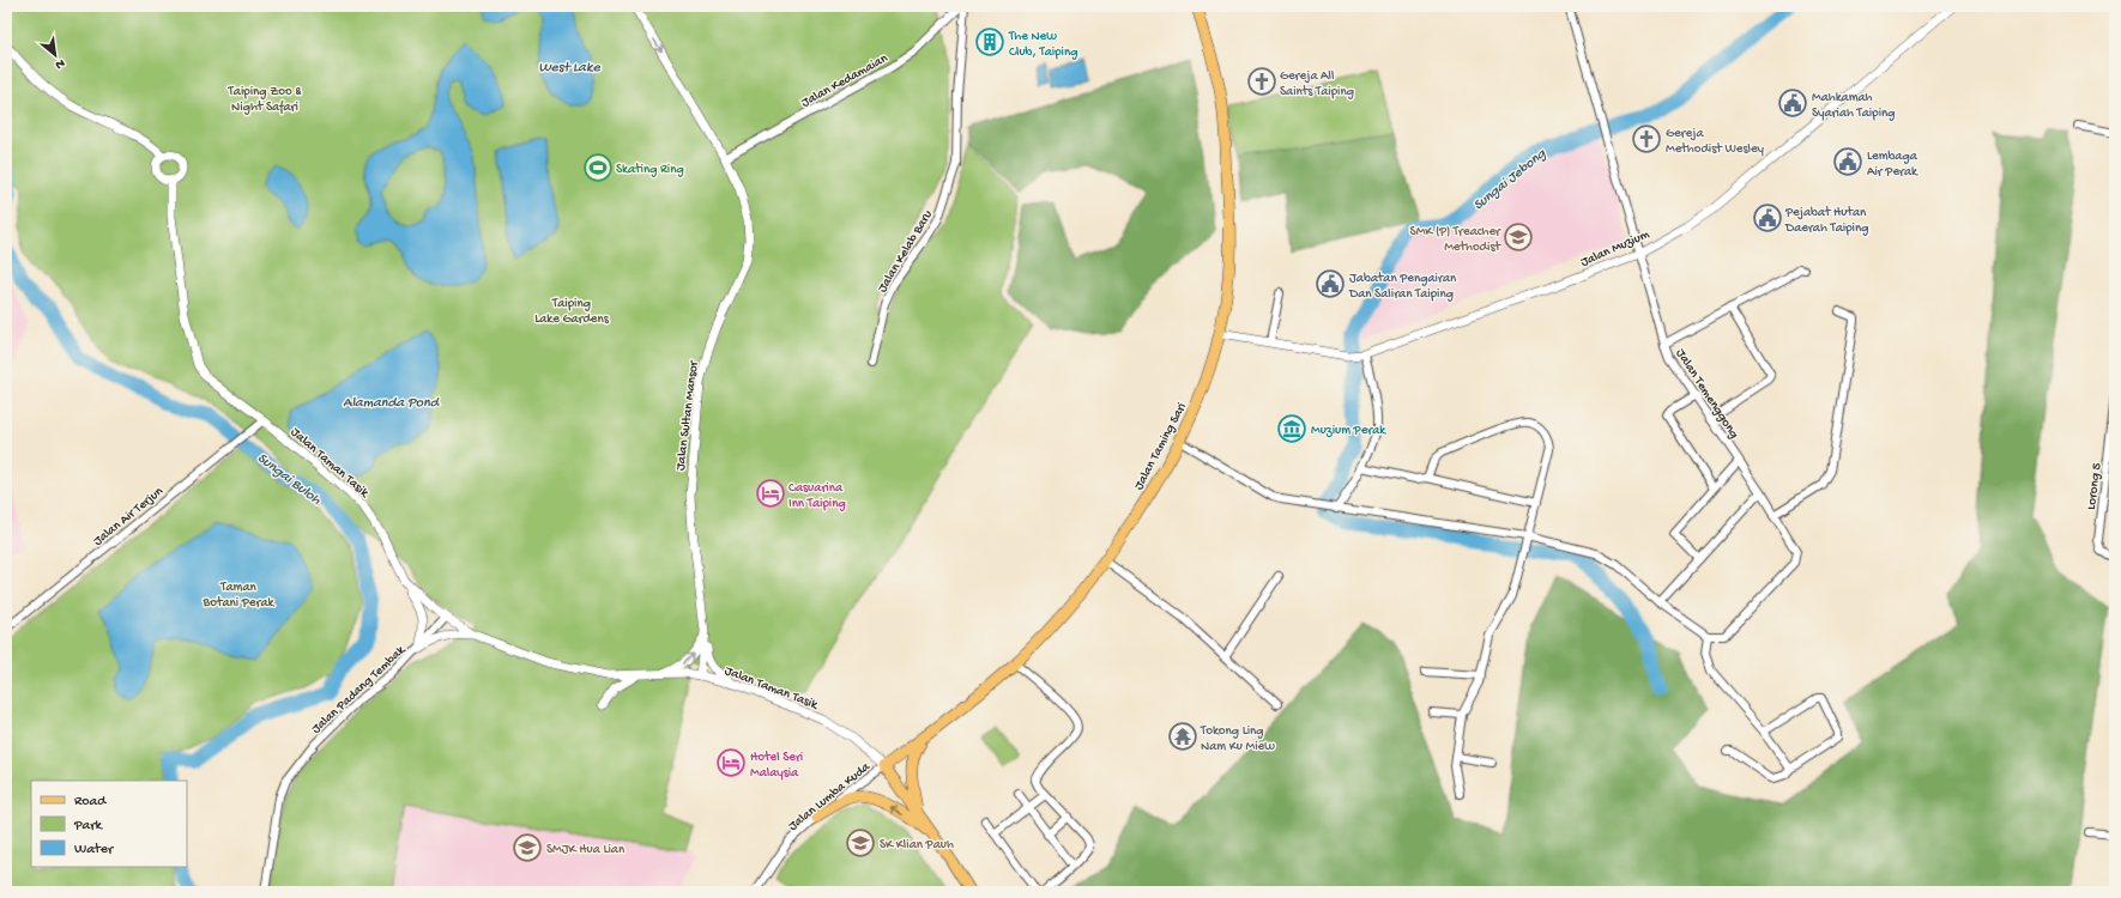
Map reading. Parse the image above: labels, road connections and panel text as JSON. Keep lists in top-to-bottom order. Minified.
{"streets":{"main road":["Jalan Taming Sari"],"street":["Jalan Kedamaian","Jalan Muzium","Jalan Kelab Baru","Jalan Temenggong","Jalan Sultan Mansor","Jalan Taman Tasik","Lorong 5","Jalan Air Terjun","Jalan Padang Tembak","Jalan Lumba Kuda"]},"crossings":[["Jalan Kedamaian","Jalan Kelab Baru"],["Jalan Kedamaian","Jalan Sultan Mansor"],["Jalan Muzium","Jalan Temenggong"],["Jalan Muzium","Jalan Taming Sari"],["Jalan Taming Sari","Jalan Taman Tasik"],["Jalan Taming Sari","Jalan Lumba Kuda"],["Jalan Taman Tasik","Jalan Air Terjun"],["Jalan Taman Tasik","Jalan Padang Tembak"],["Jalan Taman Tasik","Jalan Lumba Kuda"]],"water":["West Lake","Sungai Jebong","Alamanda Pond","Sungai Buloh"],"parks":["Taiping Zoo & Night Safari","Taiping Lake Gardens","Taman Botani Perak"],"places":{"building":["The New Club, Taiping"],"church":["Gereja All Saints Taiping","Gereja Methodist Wesley"],"public building":["Mahkamah Syariah Taiping","Lembaga Air Perak","Pejabat Hutan Daerah Taiping","Jabatan Pengairan Dan Saliran Taiping"],"sports":["Skating Ring"],"school or university":["SMK (P) Treacher Methodist","SK Klian Pauh","SMJK Hua Lian"],"museum":["Muzium Perak"],"hotel":["Casuarina Inn Taiping","Hotel Seri Malaysia"],"temple":["Tokong Ling Nam Ku Miew"]},"legend":["Road","Park","Water"],"north":"bottom right"}
